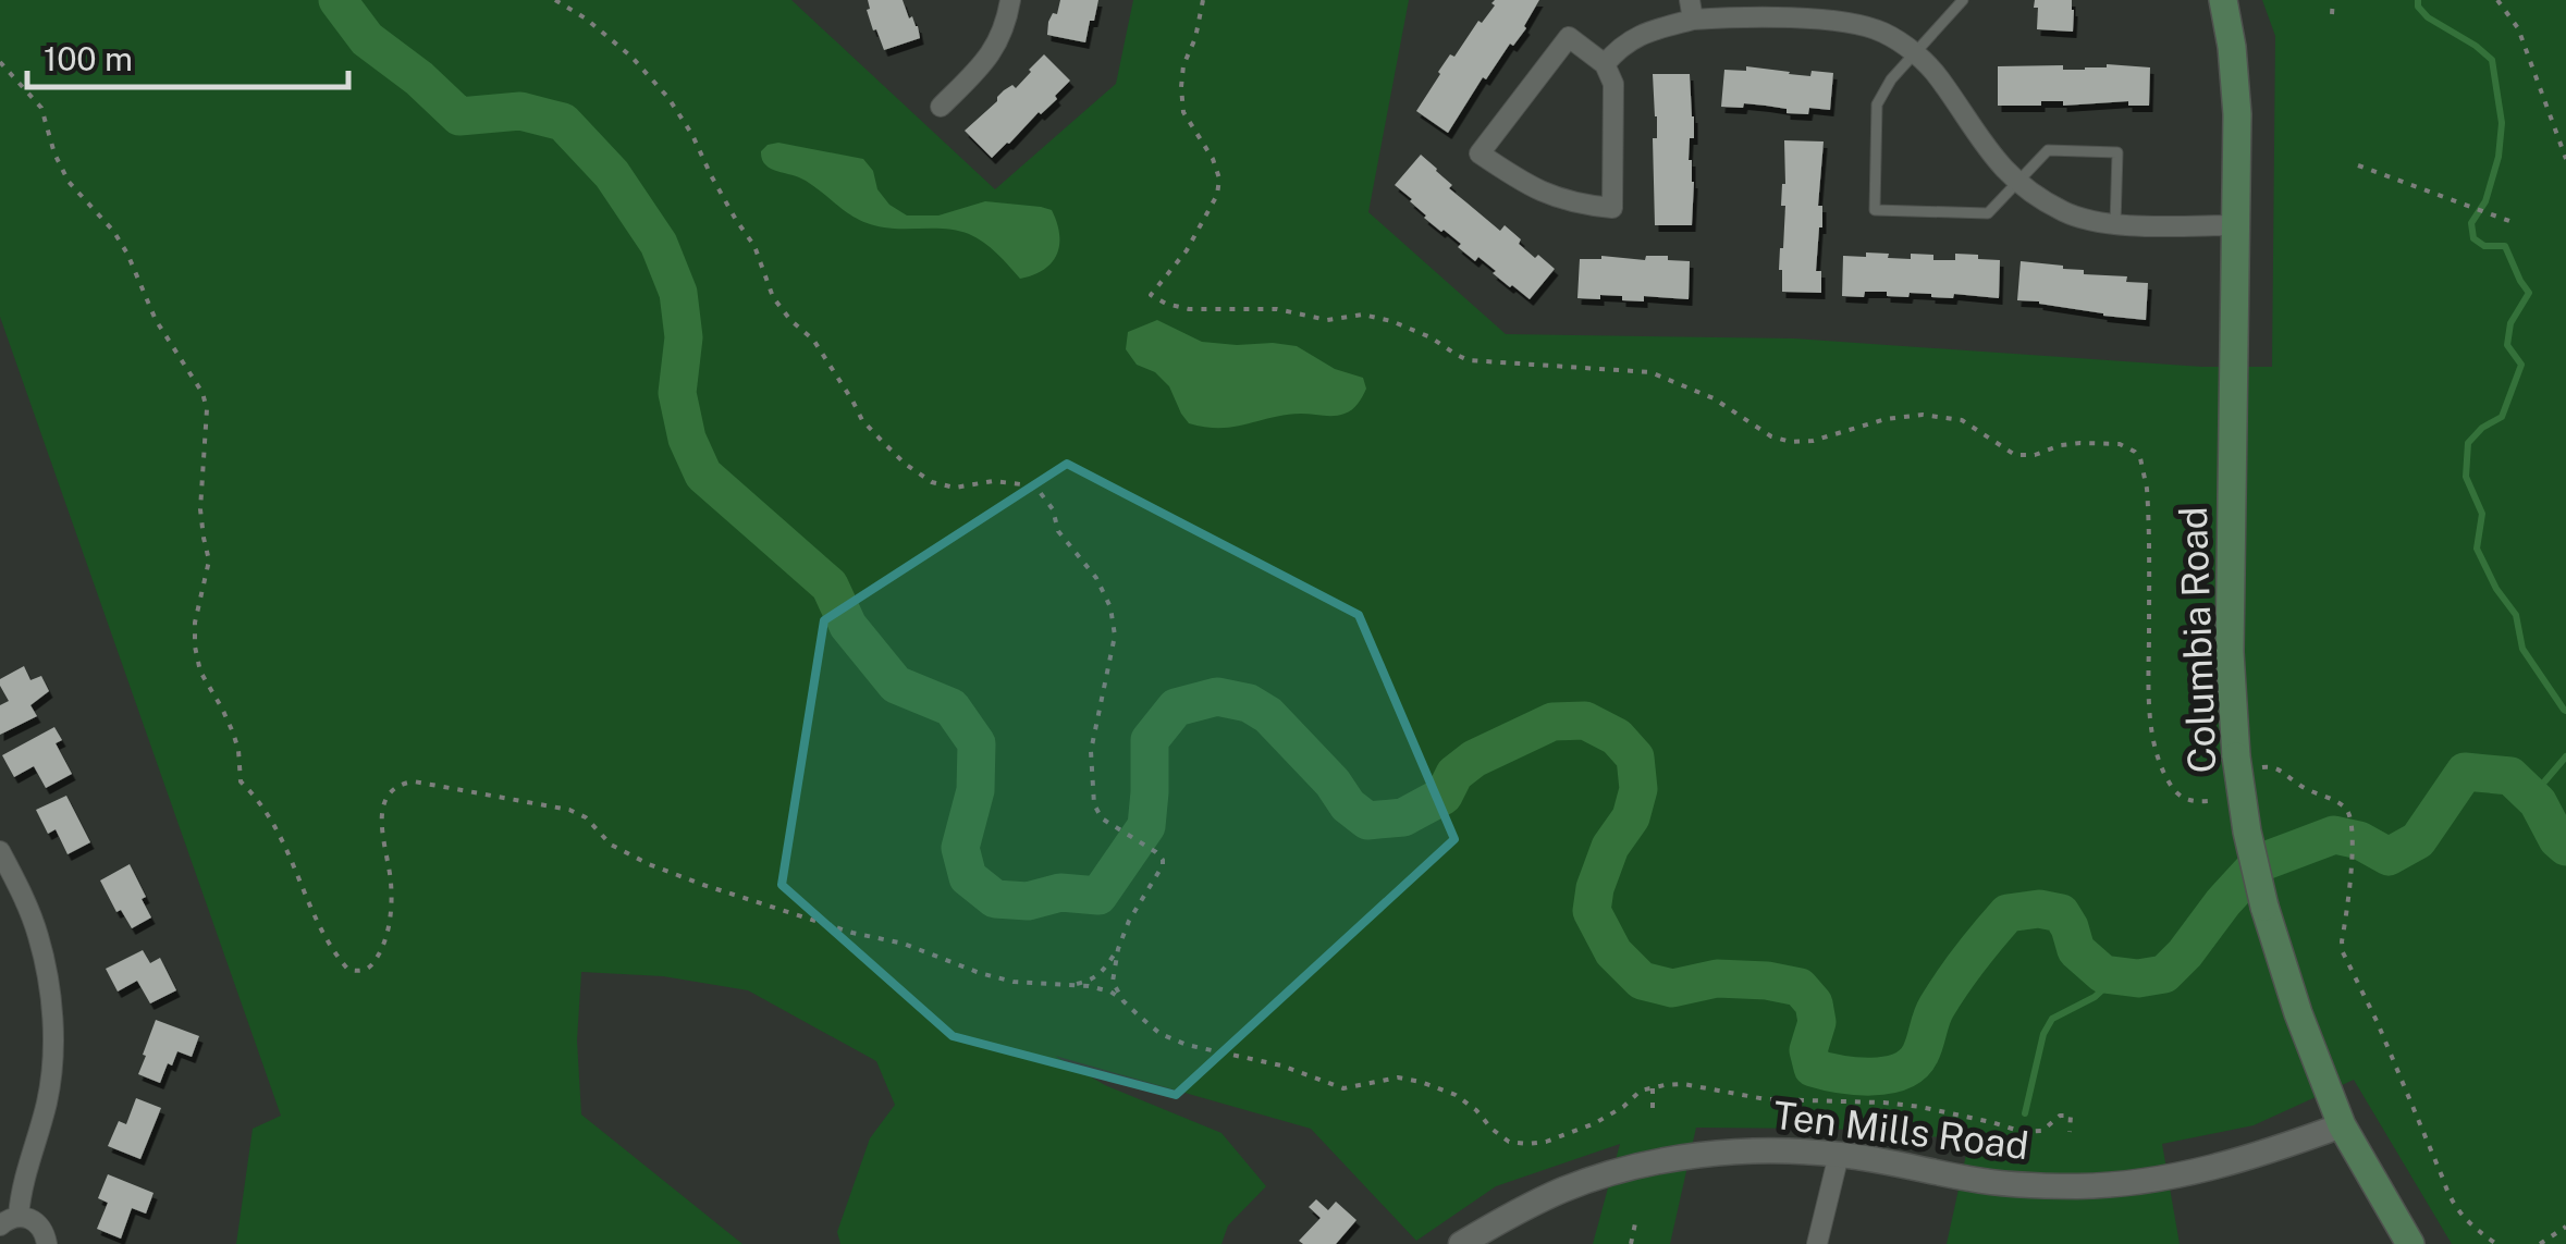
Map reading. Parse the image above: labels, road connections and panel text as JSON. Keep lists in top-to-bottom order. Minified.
{"streets":{"main road":["Columbia Road"],"street":["Ten Mills Road"]},"crossings":[["Columbia Road","Ten Mills Road"]],"scale_bar":"100 m"}
